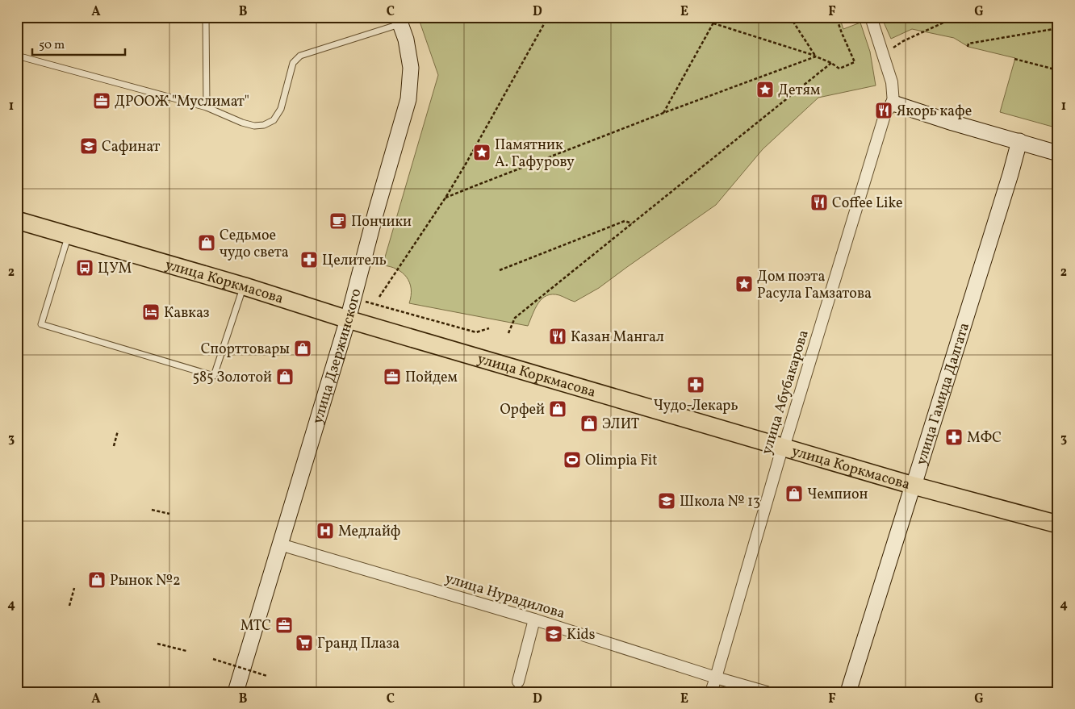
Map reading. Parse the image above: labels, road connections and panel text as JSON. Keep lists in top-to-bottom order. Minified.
{"streets":{"main road":["улица Коркмасова"],"street":["улица Дзержинского","улица Абубакарова","улица Гамида Далгата","улица Нурадилова"]},"crossings":[["улица Коркмасова","улица Дзержинского"],["улица Коркмасова","улица Абубакарова"],["улица Коркмасова","улица Гамида Далгата"],["улица Дзержинского","улица Нурадилова"],["улица Абубакарова","улица Нурадилова"]],"places":{"place":["Детям","Памятник А. Гафурову","Дом поэта Расула Гамзатова"],"office":["ДРООЖ \"Муслимат\"","Пойдем","МТС"],"restaurant":["Якорь кафе","Coffee Like","Казан Мангал"],"school or university":["Сафинат","Школа № 13","Kids"],"cafe":["Пончики"],"shop":["Седьмое чудо света","Спорттовары","585 Золотой","Орфей","ЭЛИТ","Чемпион","Рынок №2"],"pharmacy":["Целитель","Чудо-Лекарь","МФС"],"bus stop":["ЦУМ"],"hotel":["Кавказ"],"sports":["Olimpia Fit"],"hospital":["Медлайф"],"supermarket":["Гранд Плаза"]},"scale_bar":"50 m","grid":{"columns":["A","B","C","D","E","F","G"],"rows":["1","2","3","4"]}}
